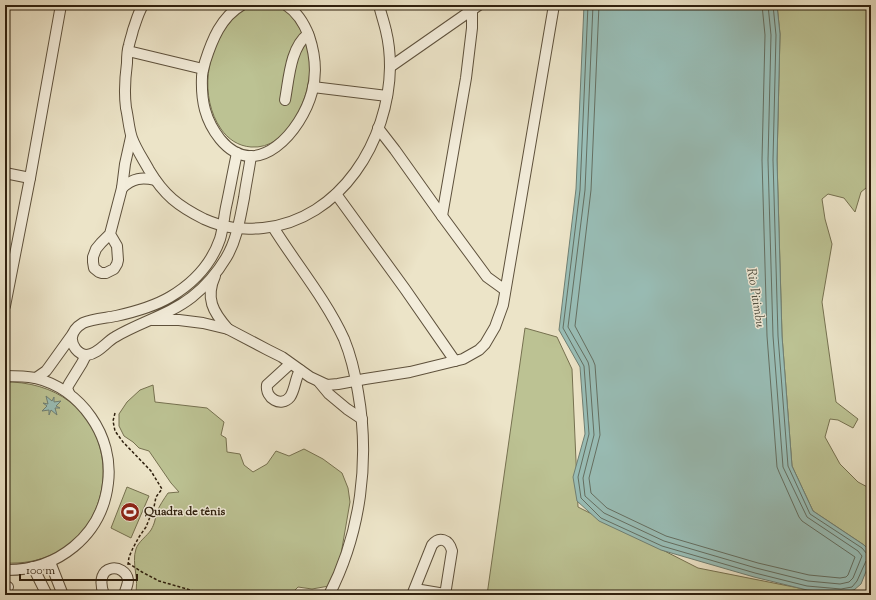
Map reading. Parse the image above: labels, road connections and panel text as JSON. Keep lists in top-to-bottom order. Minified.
{"water":["Rio Pitimbu"],"places":{"sports":["Quadra de tênis"]},"scale_bar":"100 m"}
